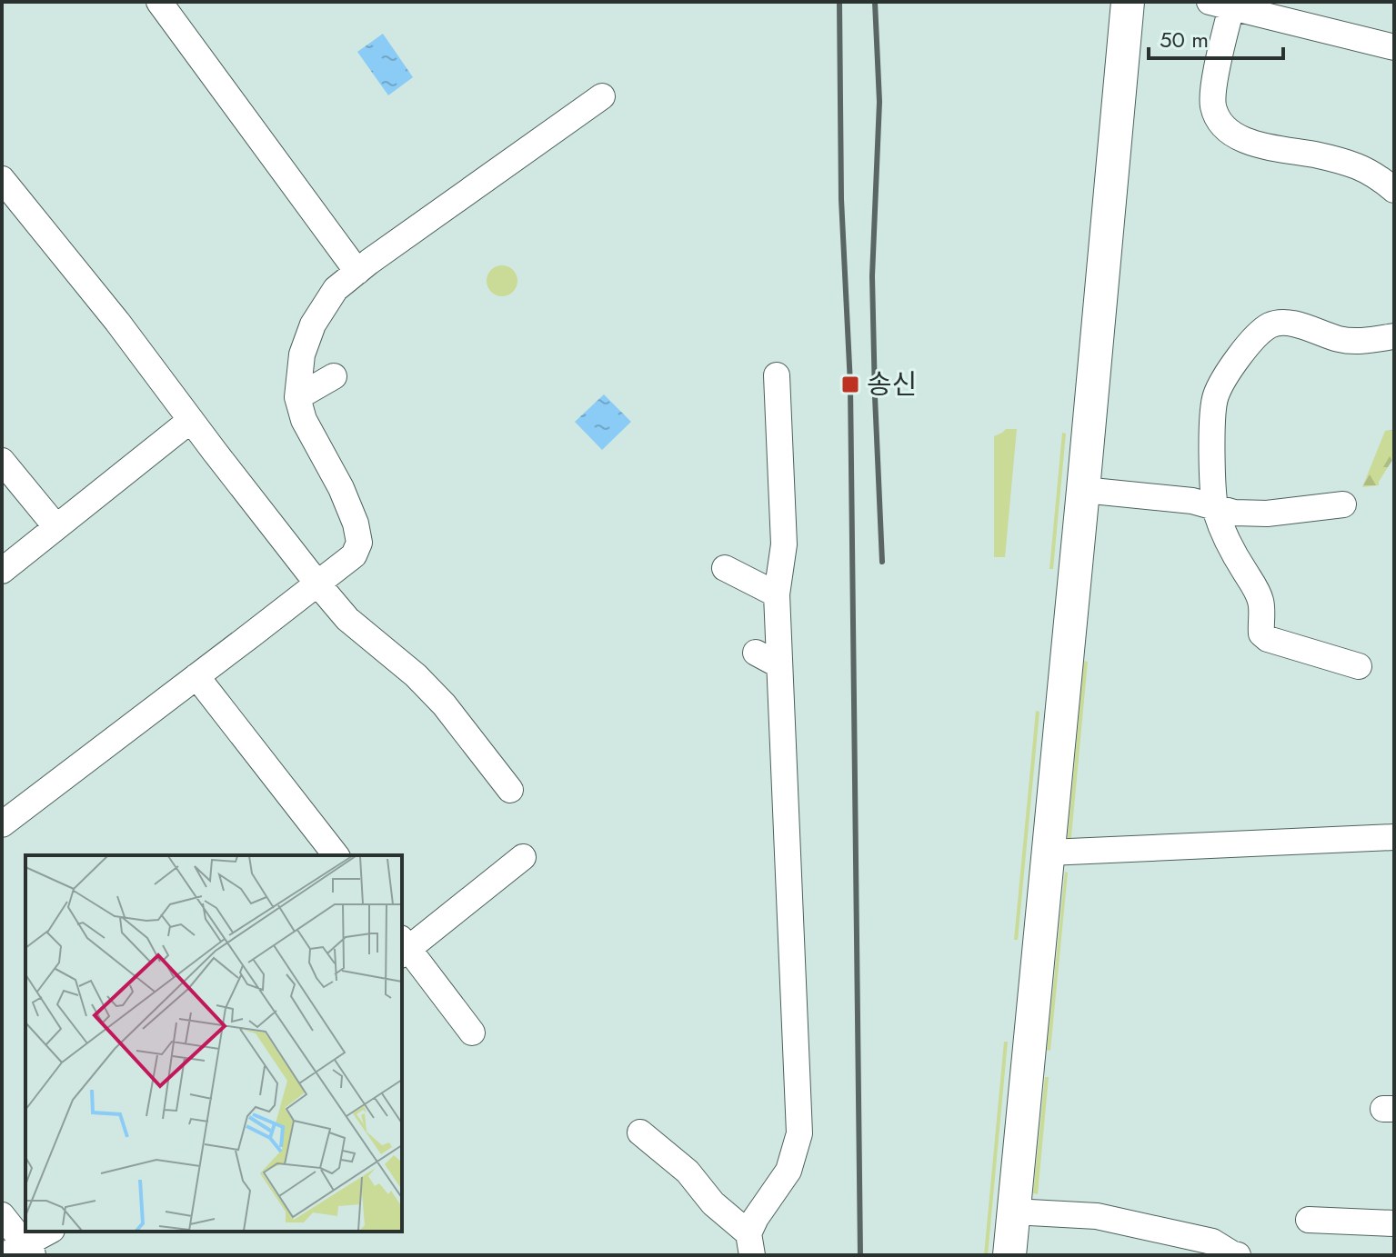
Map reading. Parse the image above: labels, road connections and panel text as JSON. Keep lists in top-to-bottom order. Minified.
{"places":{"transit":["송신"]},"scale_bar":"50 m"}
